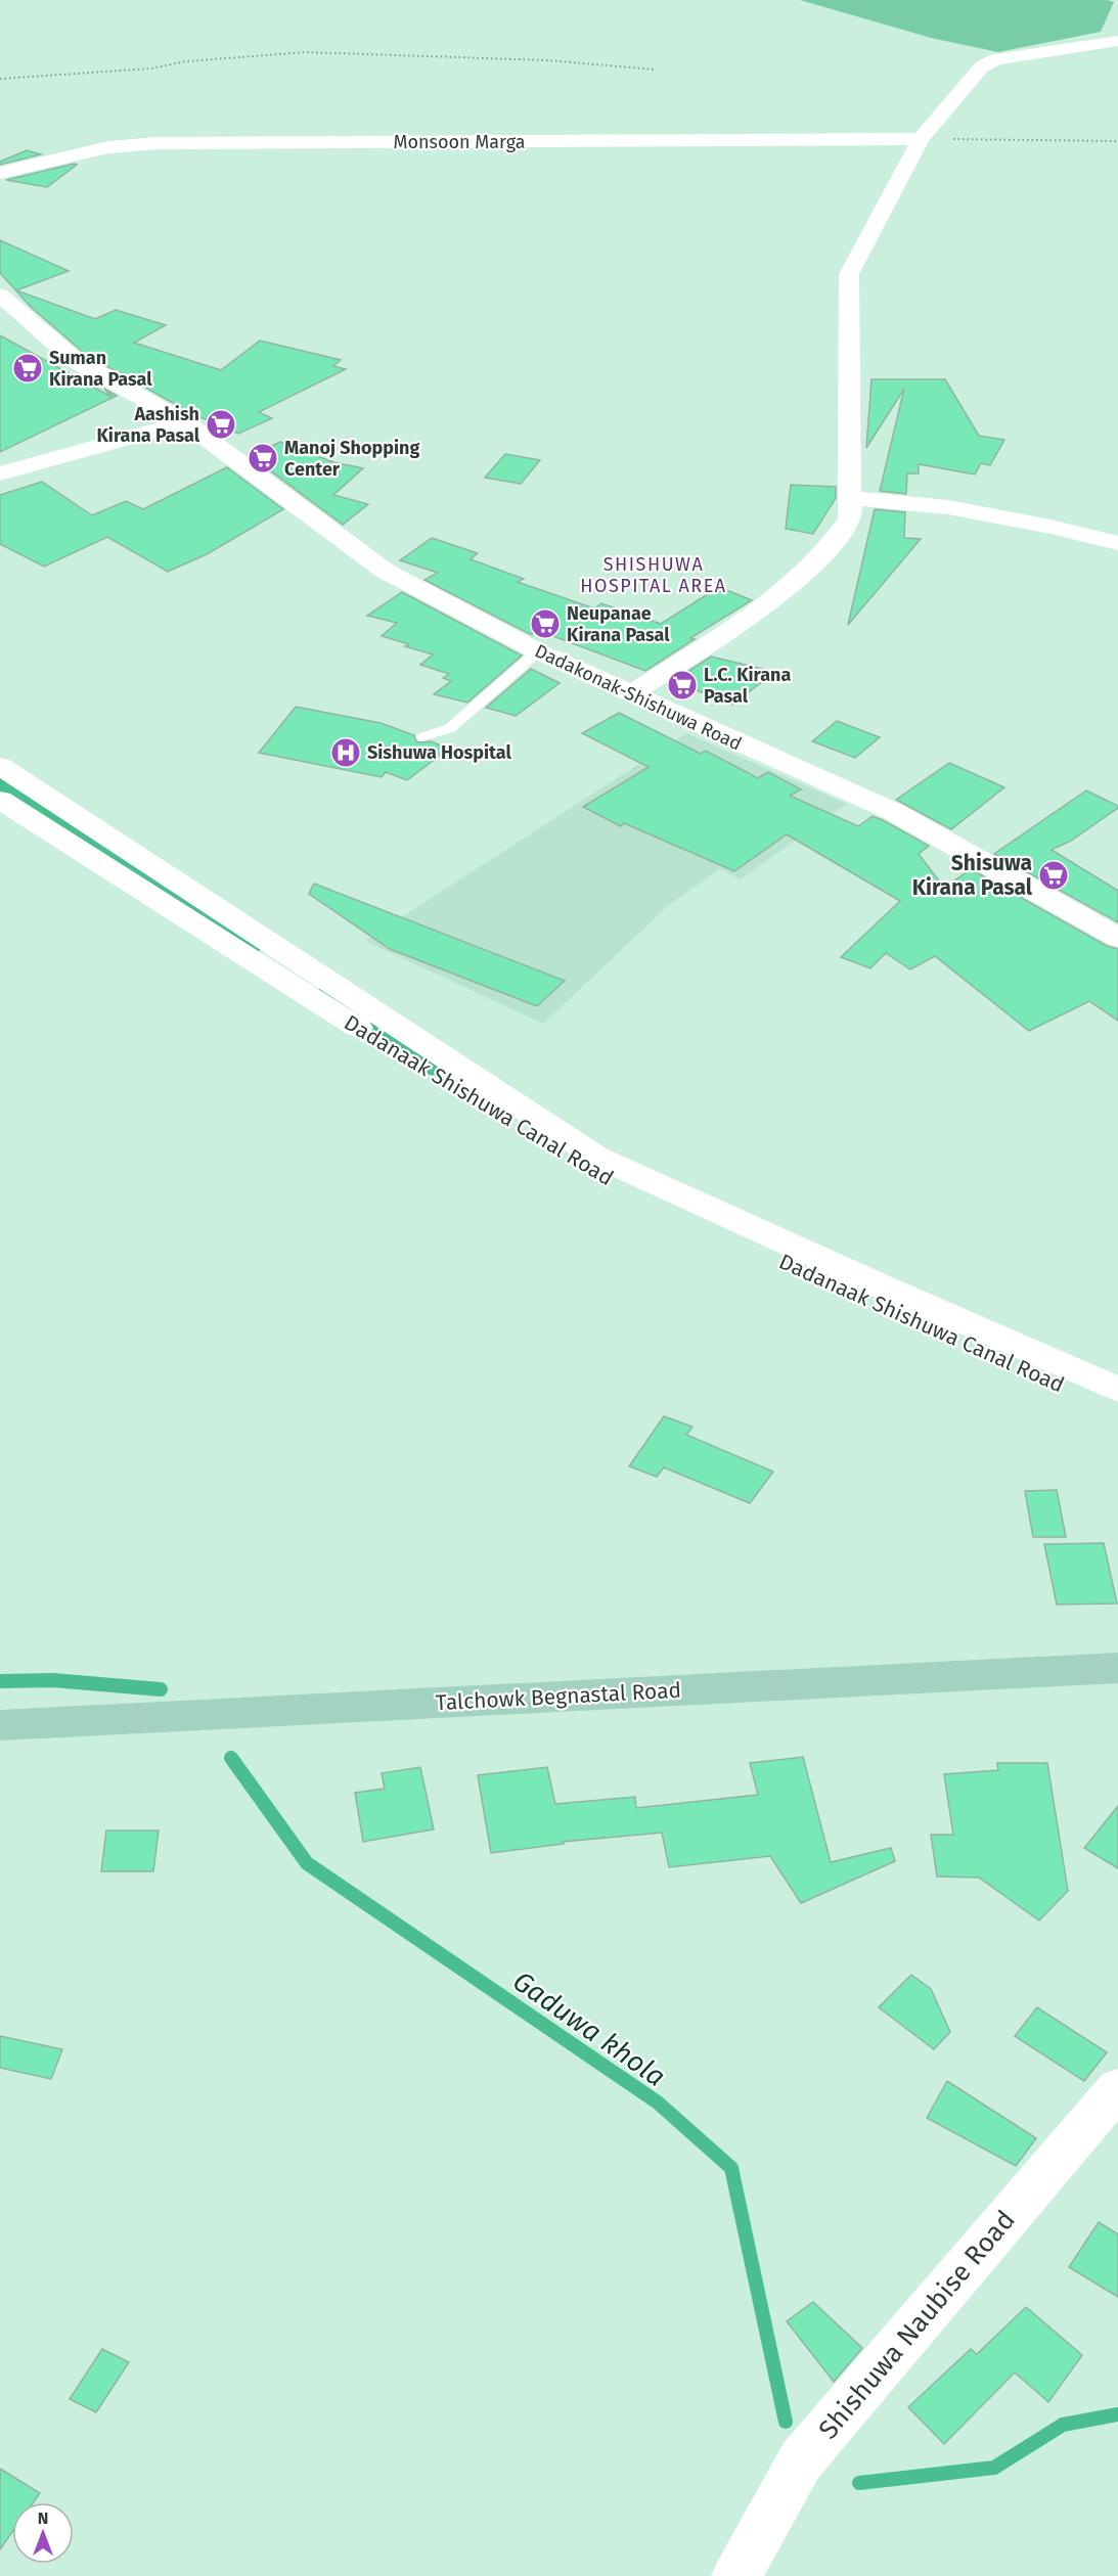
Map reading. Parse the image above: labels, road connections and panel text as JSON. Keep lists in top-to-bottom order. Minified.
{"streets":{"main road":["Talchowk Begnastal Road"],"street":["Monsoon Marga","Dadakonak-Shishuwa Road","Dadanaak Shishuwa Canal Road","Shishuwa Naubise Road"]},"districts":["SHISHUWA HOSPITAL AREA"],"water":["Gaduwa khola"],"places":{"supermarket":["Suman Kirana Pasal","Aashish Kirana Pasal","Manoj Shopping Center","Neupanae Kirana Pasal","L.C. Kirana Pasal","Shisuwa Kirana Pasal"],"hospital":["Sishuwa Hospital"]},"north":"top"}
